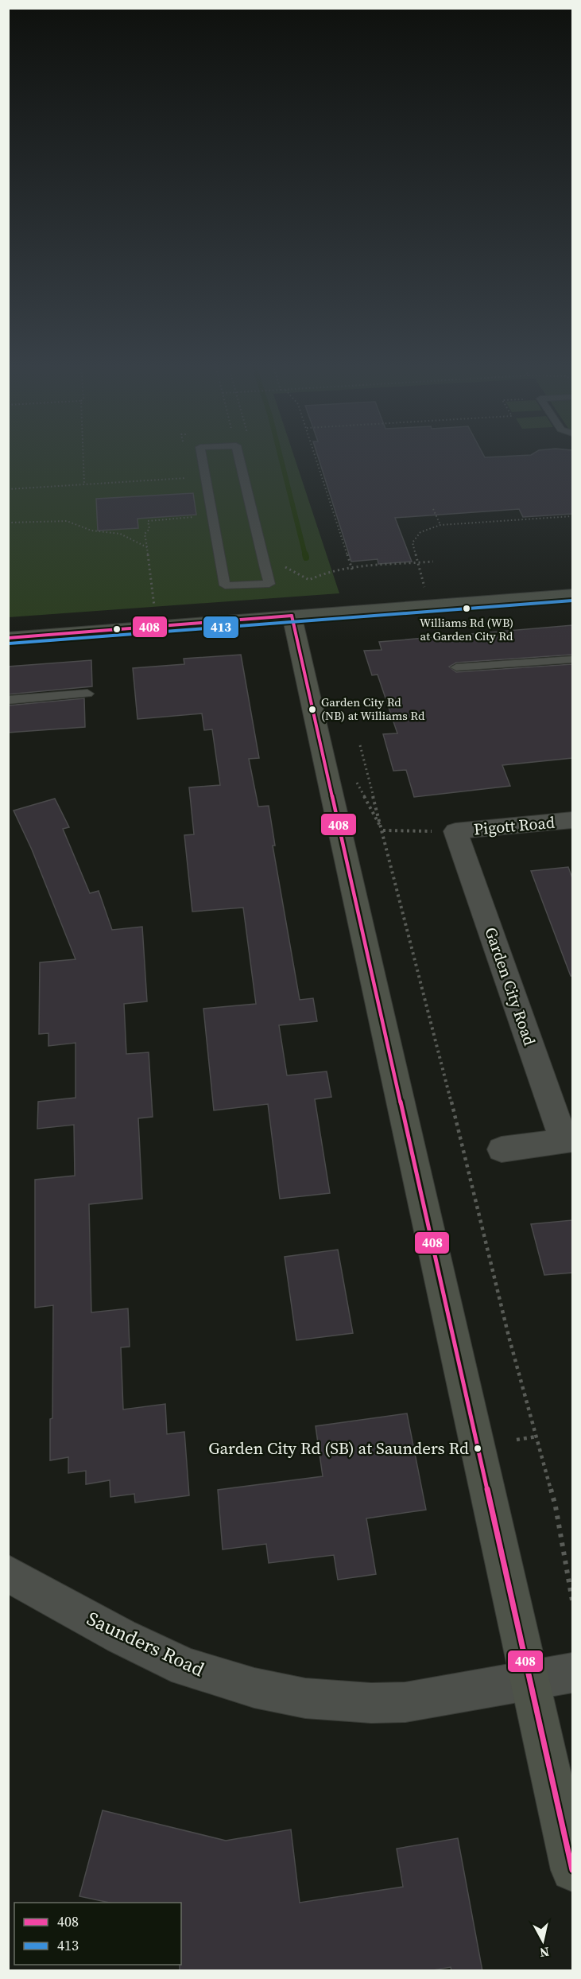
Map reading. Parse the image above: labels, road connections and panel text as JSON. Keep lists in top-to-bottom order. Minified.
{"streets":{"street":["Pigott Road","Garden City Road","Saunders Road"]},"crossings":[["Pigott Road","Garden City Road"]],"places":["Williams Rd (WB) at Garden City Rd","Garden City Rd (NB) at Williams Rd","Garden City Rd (SB) at Saunders Rd"],"lines":["transit line 413","transit line 408"],"legend":["408","413"],"north":"bottom"}
